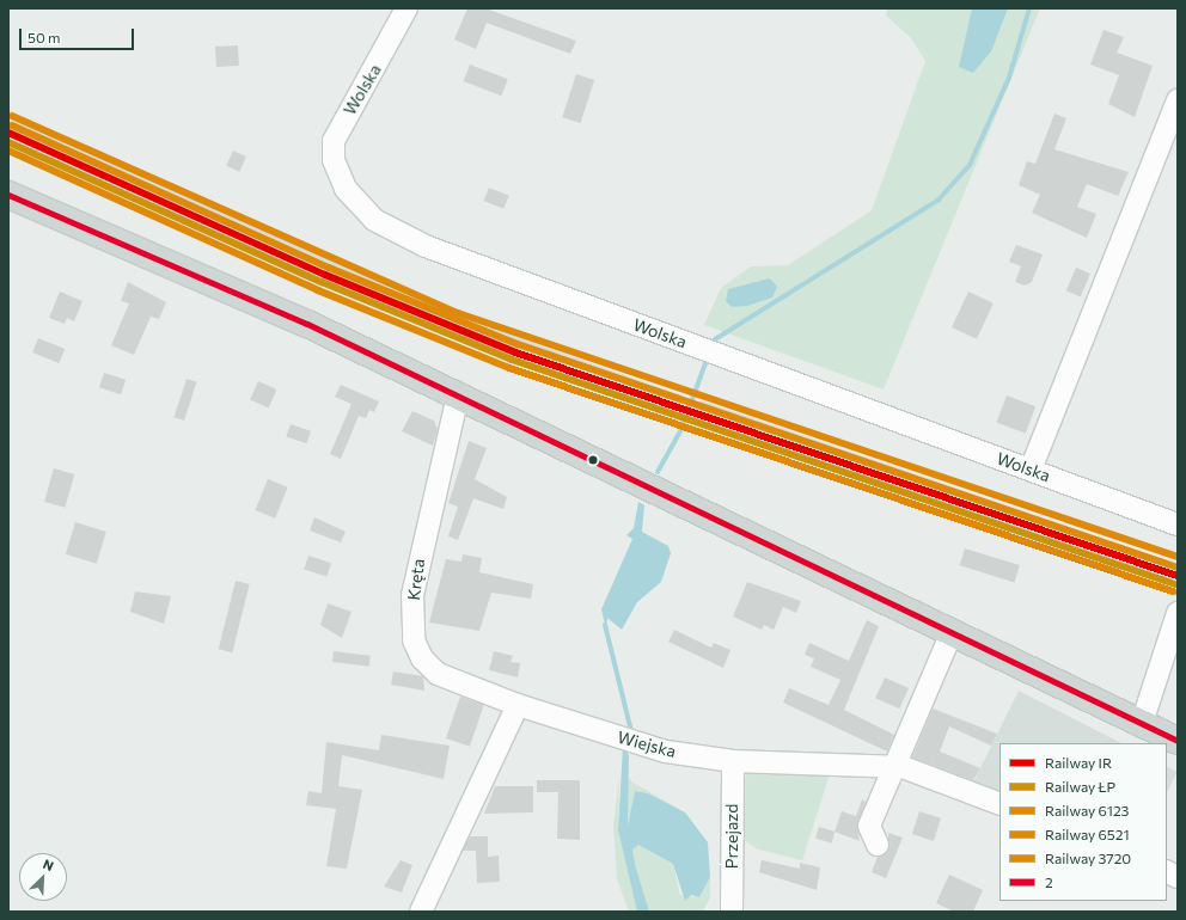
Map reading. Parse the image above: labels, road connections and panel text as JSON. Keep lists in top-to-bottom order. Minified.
{"streets":{"street":["Wolska","Kręta","Wiejska","Przejazd"]},"crossings":[["Kręta","Wiejska"],["Wiejska","Przejazd"]],"lines":["rail line 3720","rail line 6123","rail line IR","rail line ŁP","rail line 6521","transit line 2"],"legend":["Railway IR","Railway ŁP","Railway 6123","Railway 6521","Railway 3720","2"],"scale_bar":"50 m","north":"top right"}
